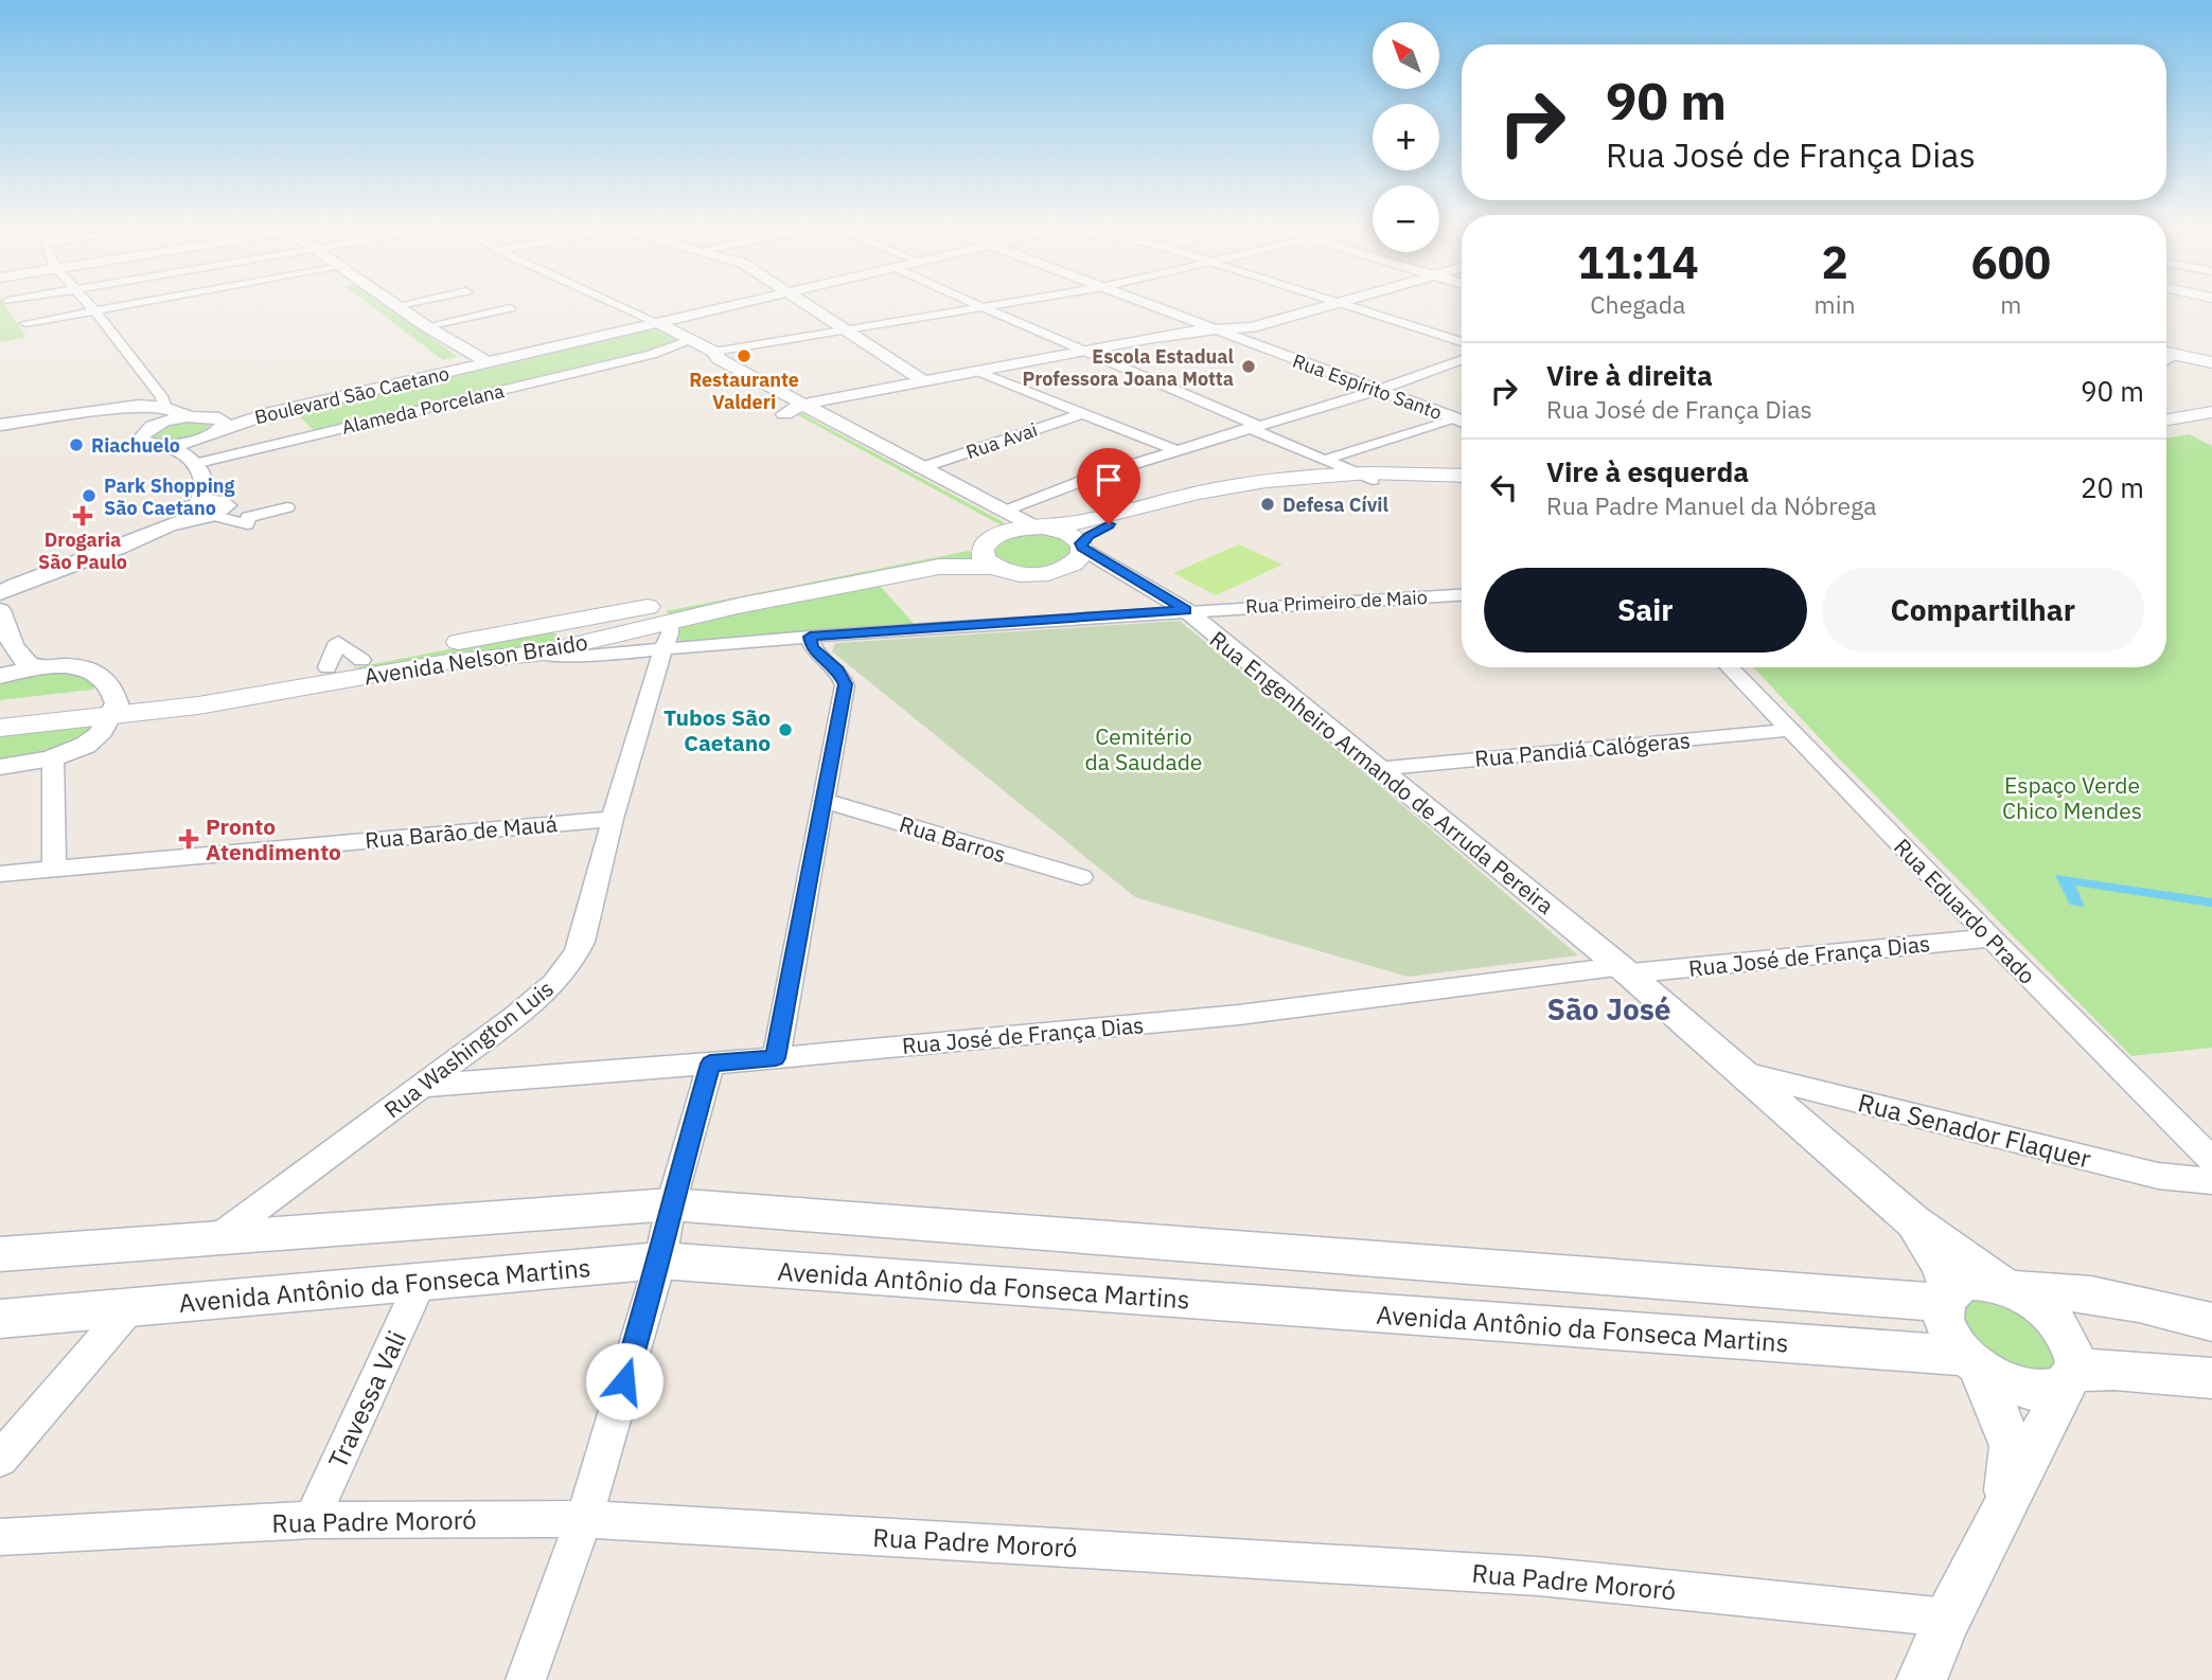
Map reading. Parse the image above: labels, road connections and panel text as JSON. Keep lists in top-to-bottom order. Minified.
{"streets":{"main road":["Avenida Nelson Braido"],"street":["Rua Espírito Santo","Boulevard São Caetano","Alameda Porcelana","Rua Avai","Rua Primeiro de Maio","Rua Pandiá Calógeras","Rua Engenheiro Armando de Arruda Pereira","Rua Barão de Mauá","Rua Barros","Rua Eduardo Prado","Rua José de França Dias","Rua Washington Luis","Rua Senador Flaquer","Avenida Antônio da Fonseca Martins","Travessa Vali","Rua Padre Mororó"]},"crossings":[["Rua Primeiro de Maio","Avenida Nelson Braido"],["Rua Primeiro de Maio","Rua Engenheiro Armando de Arruda Pereira"],["Rua Primeiro de Maio","Rua Washington Luis"],["Avenida Nelson Braido","Rua Washington Luis"],["Rua Pandiá Calógeras","Rua Engenheiro Armando de Arruda Pereira"],["Rua Pandiá Calógeras","Rua Eduardo Prado"],["Rua Engenheiro Armando de Arruda Pereira","Rua José de França Dias"],["Rua Engenheiro Armando de Arruda Pereira","Rua Senador Flaquer"],["Rua Barão de Mauá","Rua Washington Luis"],["Rua Eduardo Prado","Rua José de França Dias"],["Rua José de França Dias","Rua Washington Luis"],["Avenida Antônio da Fonseca Martins","Travessa Vali"],["Travessa Vali","Rua Padre Mororó"]],"districts":["São José"],"parks":["Cemitério da Saudade","Espaço Verde Chico Mendes"],"places":{"other":["Restaurante Valderi","Escola Estadual Professora Joana Motta","Riachuelo","Park Shopping São Caetano","Defesa Cívil","Tubos São Caetano"],"health":["Drogaria São Paulo","Pronto Atendimento"]},"north":"top left","page":{"map_buttons":["+","−"],"turn":["90 m","Rua José de França Dias"],"eta":["11:14","Chegada","2","min","600","m"],"list":[{"name":"Vire à direita","note":"Rua José de França Dias","value":"90 m"},{"name":"Vire à esquerda","note":"Rua Padre Manuel da Nóbrega","value":"20 m"}],"buttons":["Sair","Compartilhar"]}}
